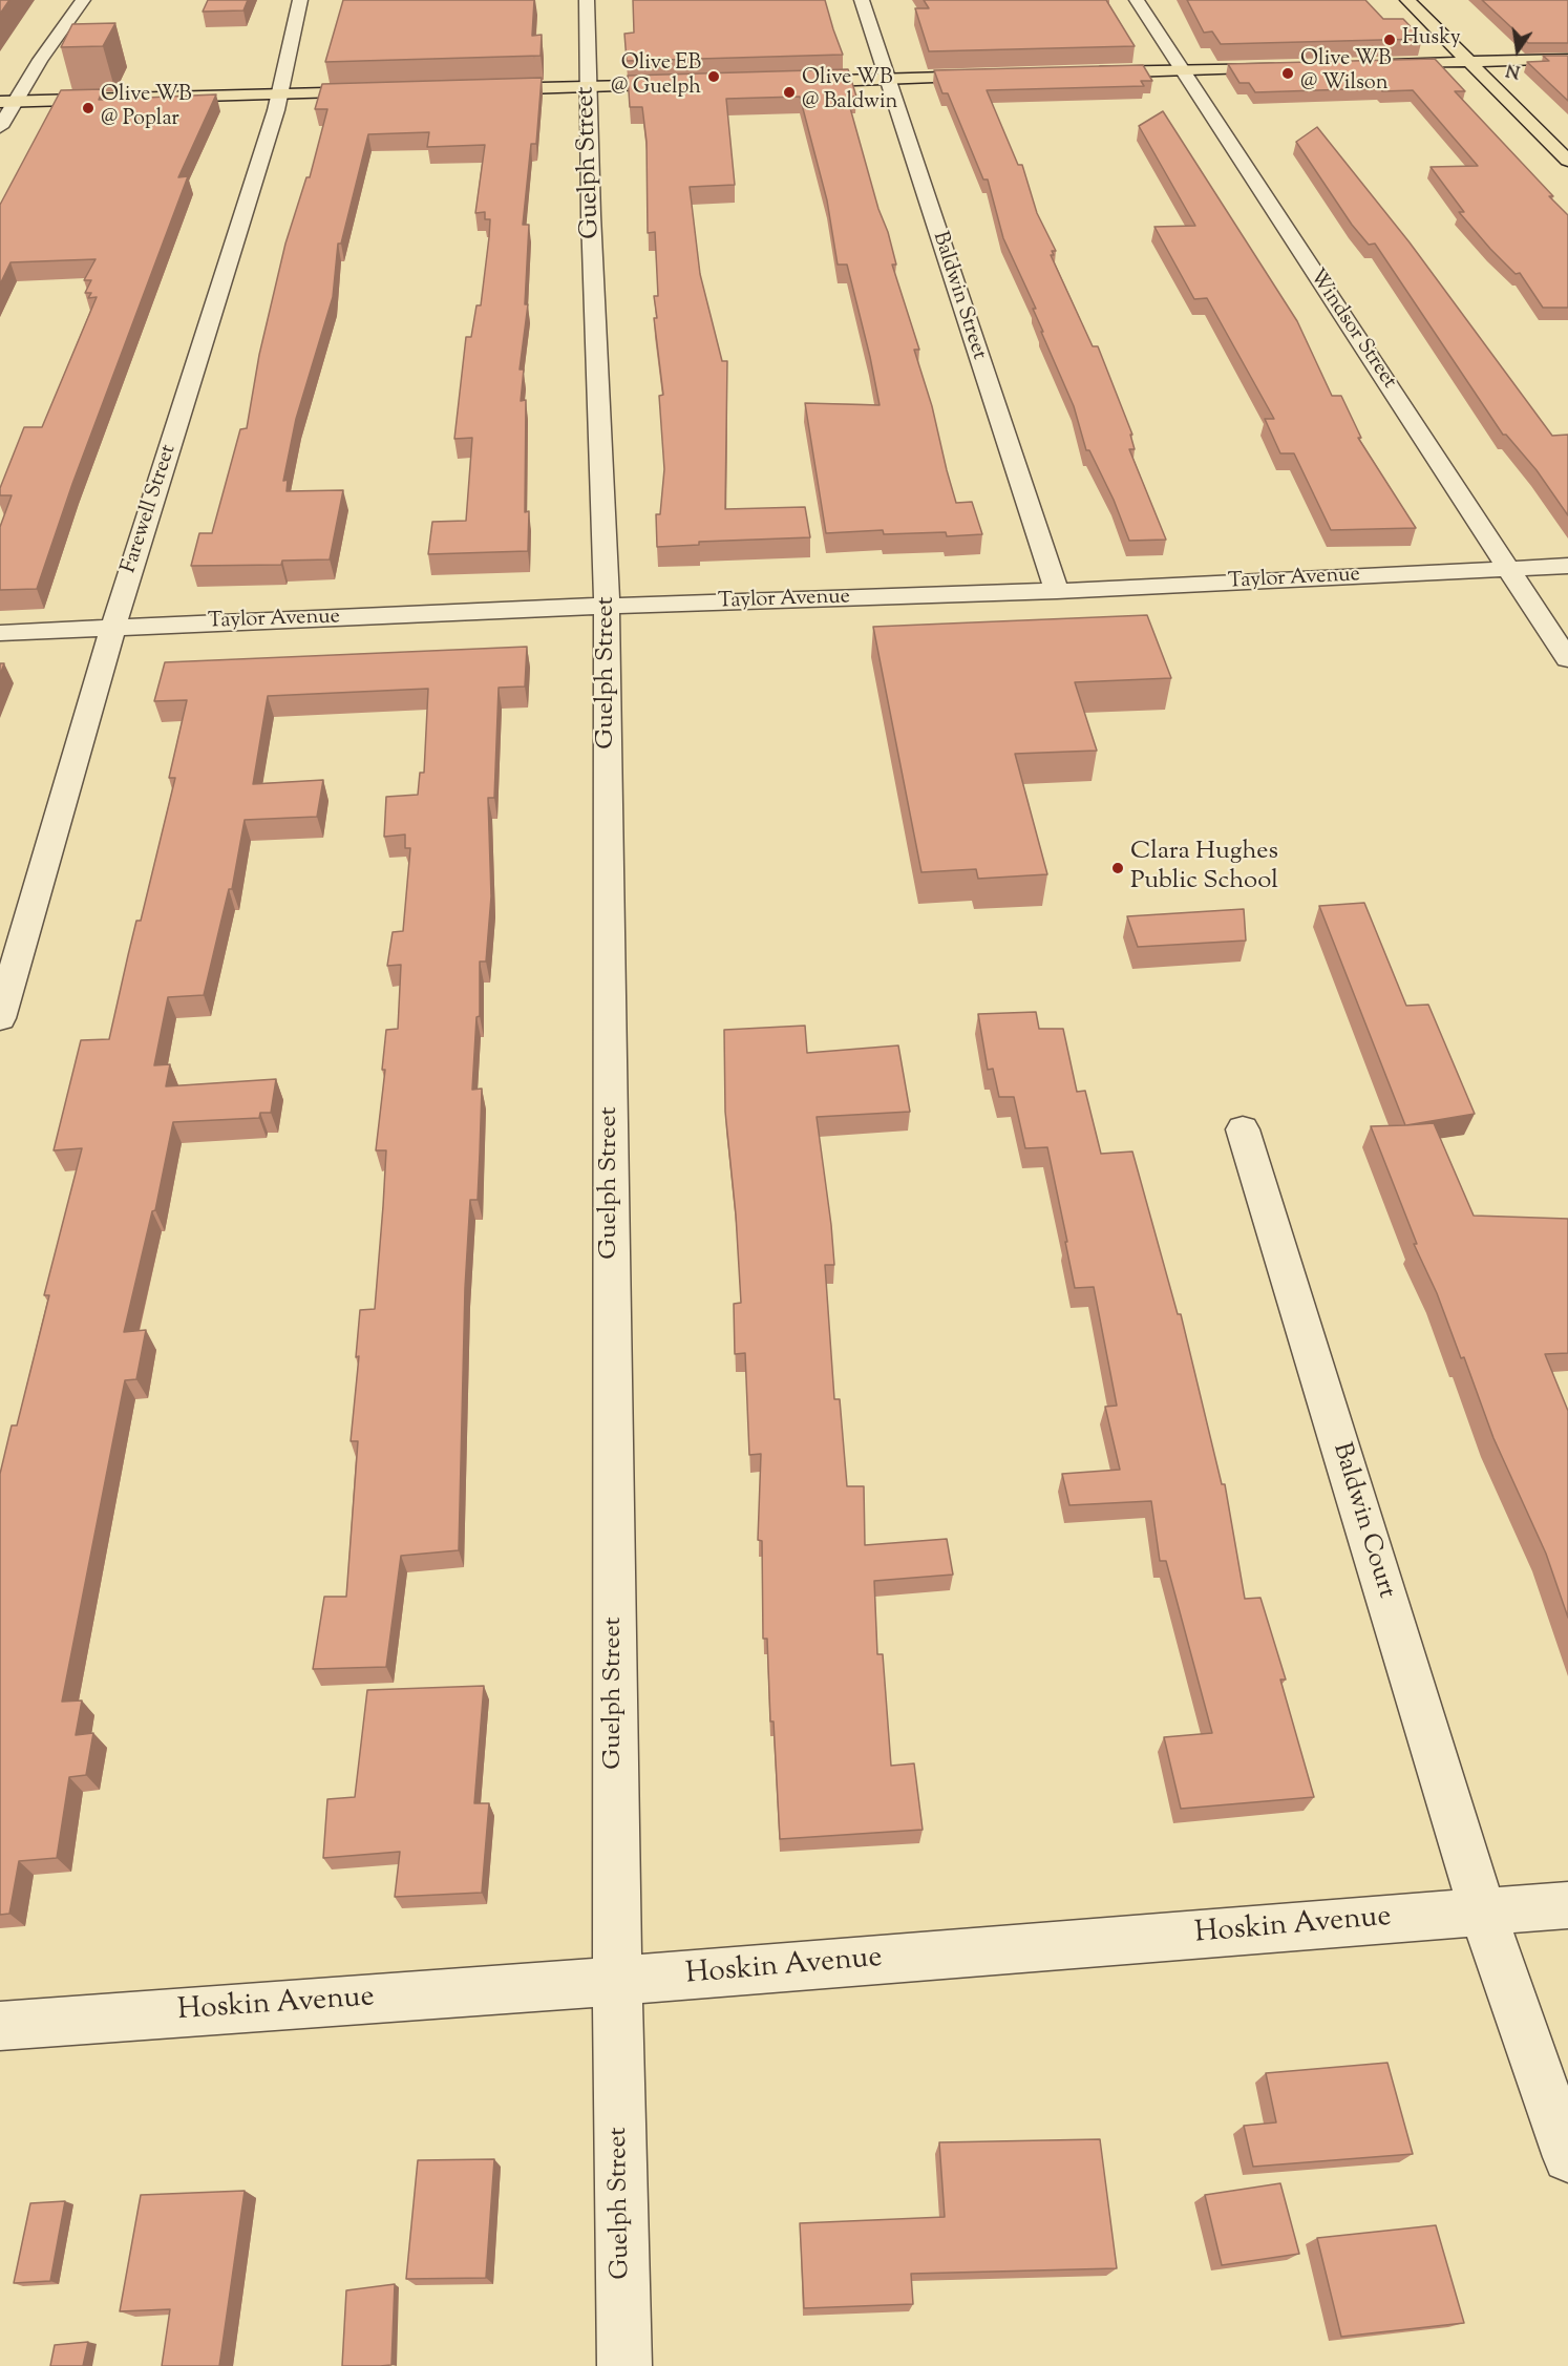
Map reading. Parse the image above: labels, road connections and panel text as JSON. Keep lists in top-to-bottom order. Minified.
{"streets":{"street":["Guelph Street","Baldwin Street","Windsor Street","Farewell Street","Taylor Avenue","Baldwin Court","Hoskin Avenue"]},"crossings":[["Guelph Street","Taylor Avenue"],["Guelph Street","Hoskin Avenue"],["Baldwin Street","Taylor Avenue"],["Windsor Street","Taylor Avenue"],["Farewell Street","Taylor Avenue"],["Baldwin Court","Hoskin Avenue"]],"places":["Husky","Olive WB @ Wilson","Olive EB @ Guelph","Olive WB @ Baldwin","Olive WB @ Poplar","Clara Hughes Public School"],"north":"bottom"}
